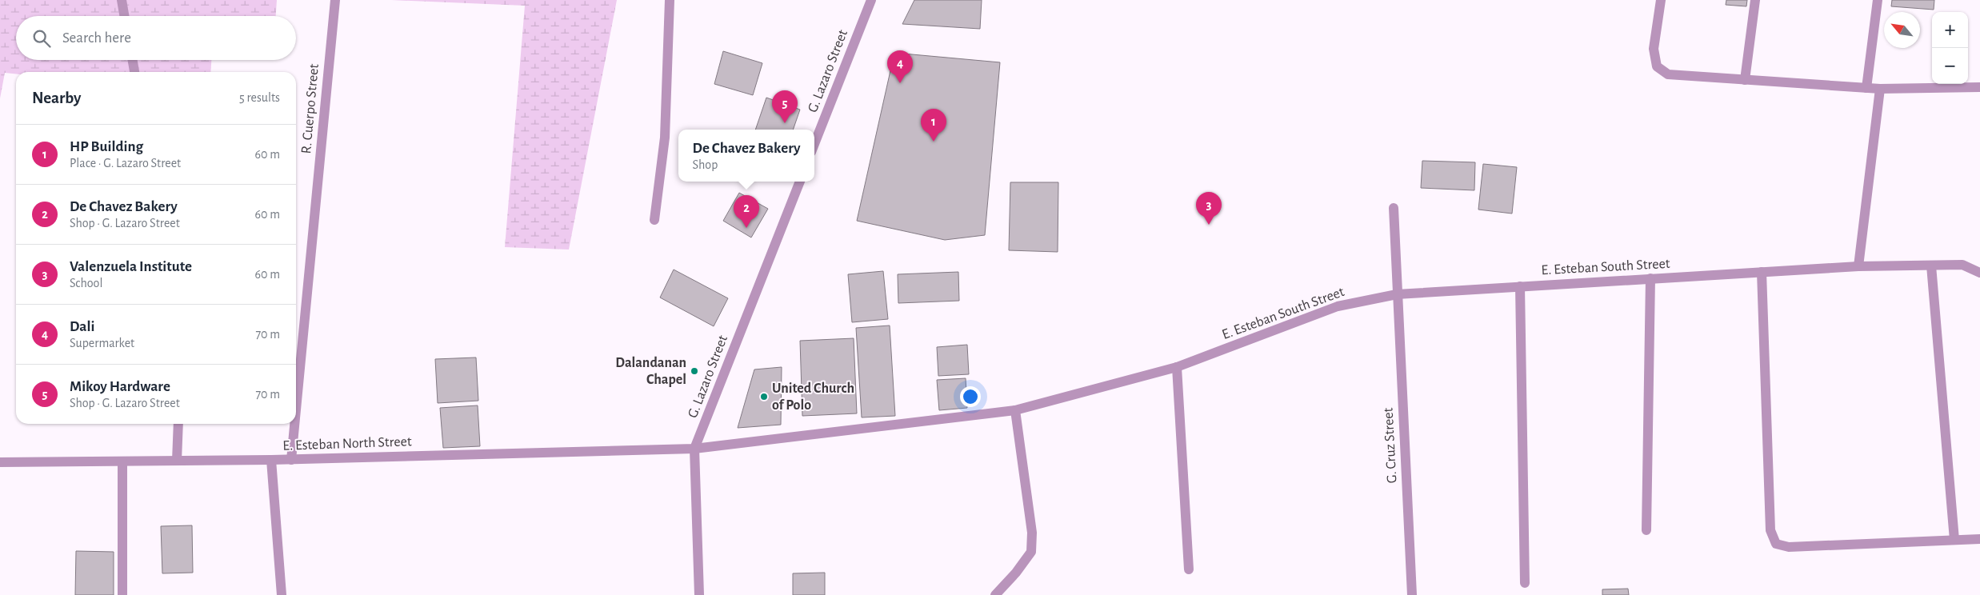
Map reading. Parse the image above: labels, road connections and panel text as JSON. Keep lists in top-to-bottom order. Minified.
{"streets":{"street":["G. Lazaro Street","R. Cuerpo Street","E. Esteban South Street","E. Esteban North Street","G. Cruz Street"]},"crossings":[["G. Lazaro Street","E. Esteban South Street"],["G. Lazaro Street","E. Esteban North Street"],["R. Cuerpo Street","E. Esteban North Street"],["E. Esteban South Street","E. Esteban North Street"],["E. Esteban South Street","G. Cruz Street"]],"places":["Dalandanan Chapel","United Church of Polo"],"north":"top left","page":{"map_buttons":["+","−"],"search":"Search here","pins":["4","5","1","3","2"],"heading":["Nearby","5 results"],"list":[{"mark":"1","name":"HP Building","note":"Place · G. Lazaro Street","value":"60 m"},{"mark":"2","name":"De Chavez Bakery","note":"Shop · G. Lazaro Street","value":"60 m"},{"mark":"3","name":"Valenzuela Institute","note":"School","value":"60 m"},{"mark":"4","name":"Dali","note":"Supermarket","value":"70 m"},{"mark":"5","name":"Mikoy Hardware","note":"Shop · G. Lazaro Street","value":"70 m"}],"popup":["De Chavez Bakery","Shop"]}}
